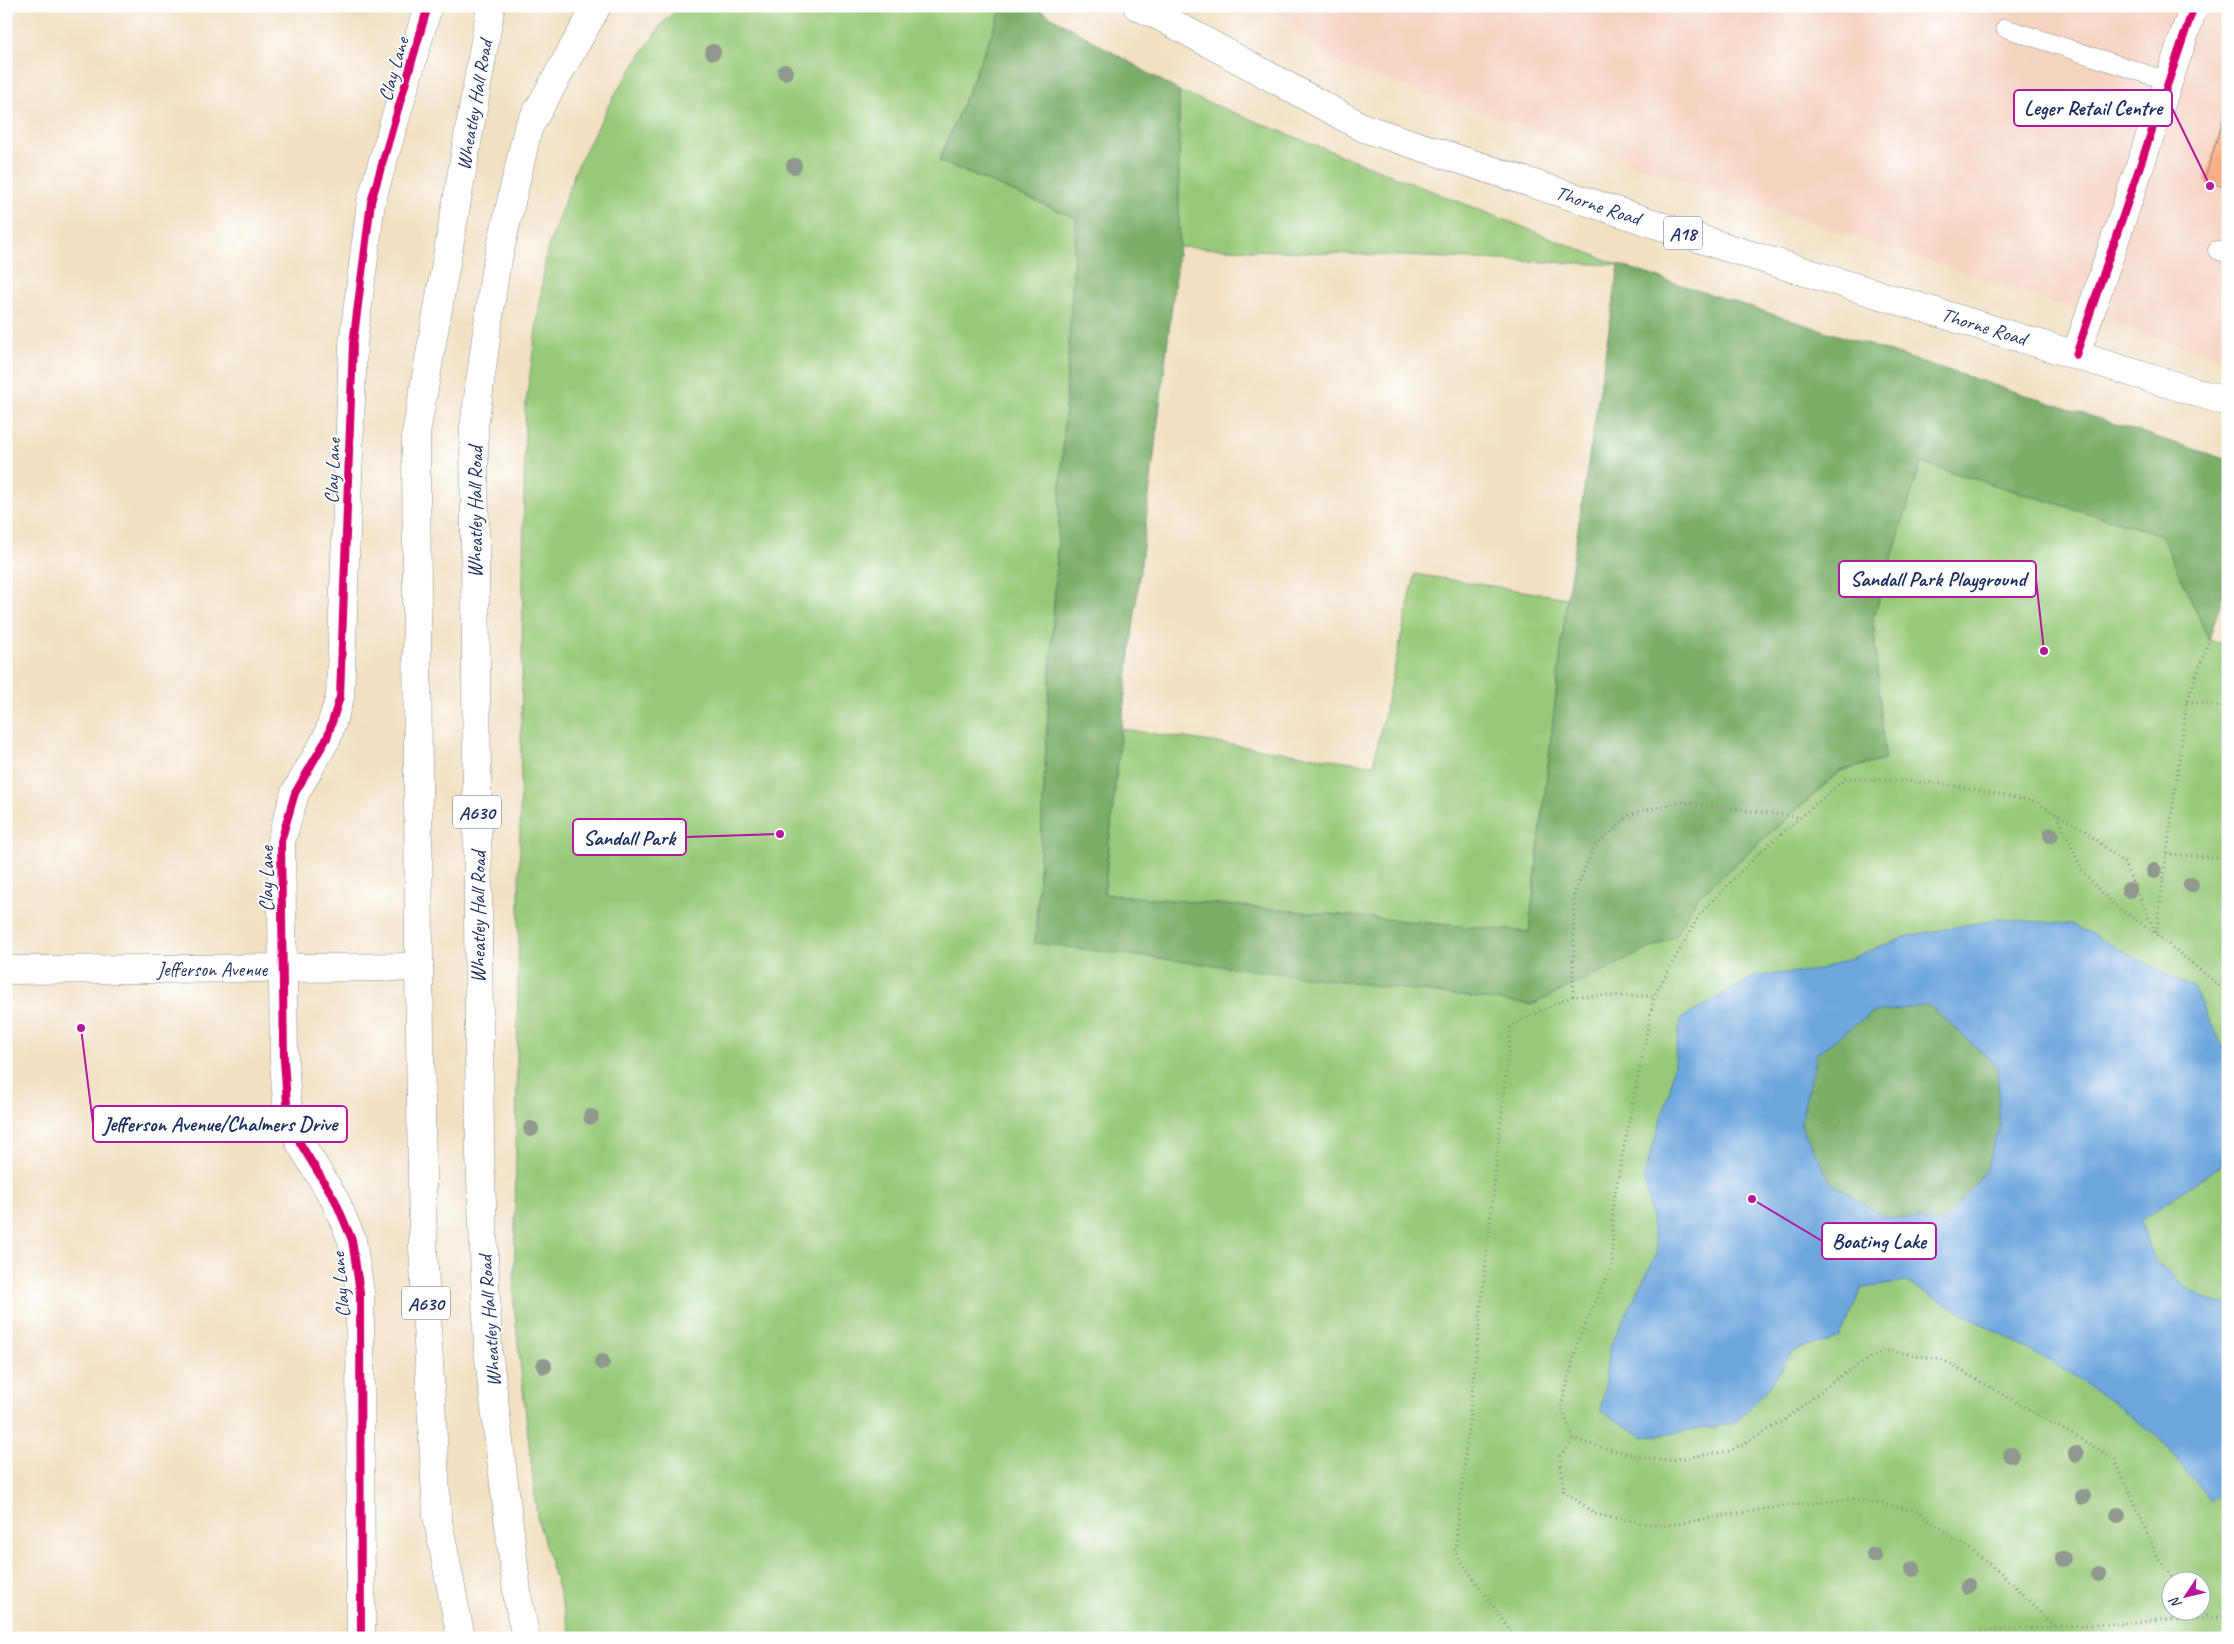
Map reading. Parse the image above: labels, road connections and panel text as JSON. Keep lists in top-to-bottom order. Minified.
{"streets":{"main road":["Clay Lane","Wheatley Hall Road","Thorne Road","A18","A630","Jefferson Avenue"]},"crossings":[["Clay Lane","Jefferson Avenue"],["Wheatley Hall Road","Jefferson Avenue"]],"places":["Leger Retail Centre","Sandall Park Playground","Sandall Park","Jefferson Avenue/Chalmers Drive","Boating Lake"],"north":"bottom left"}
